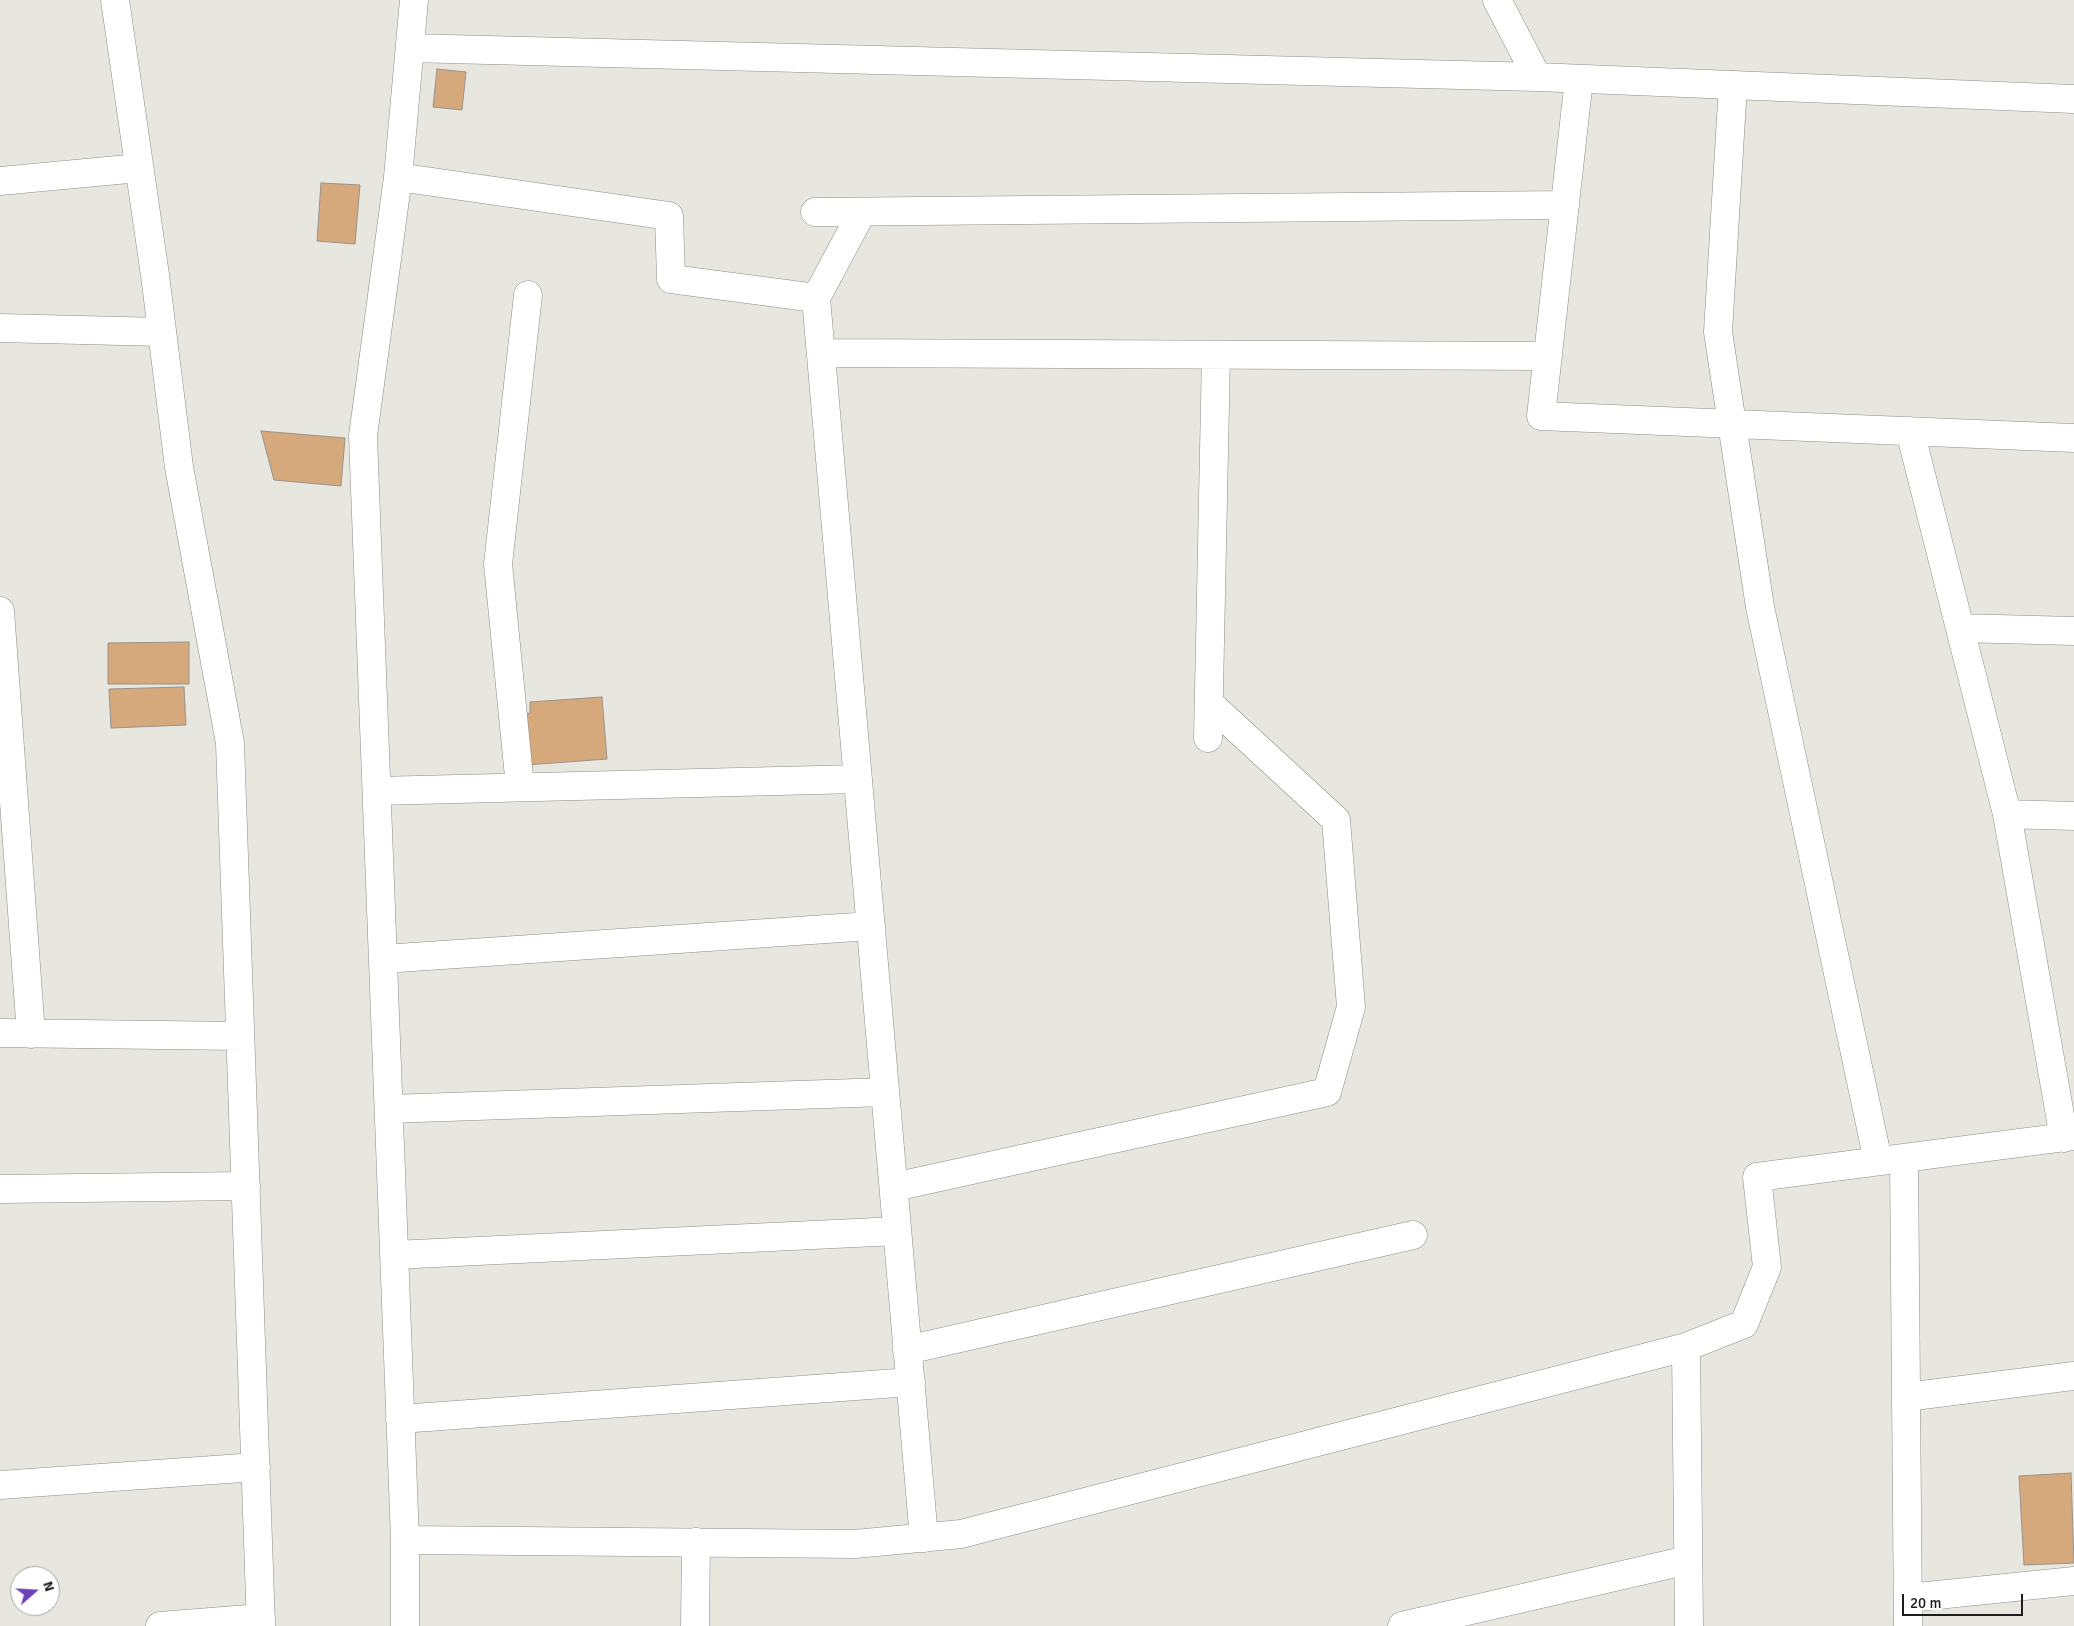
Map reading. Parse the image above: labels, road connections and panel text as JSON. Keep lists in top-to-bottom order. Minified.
{"scale_bar":"20 m","north":"right"}
